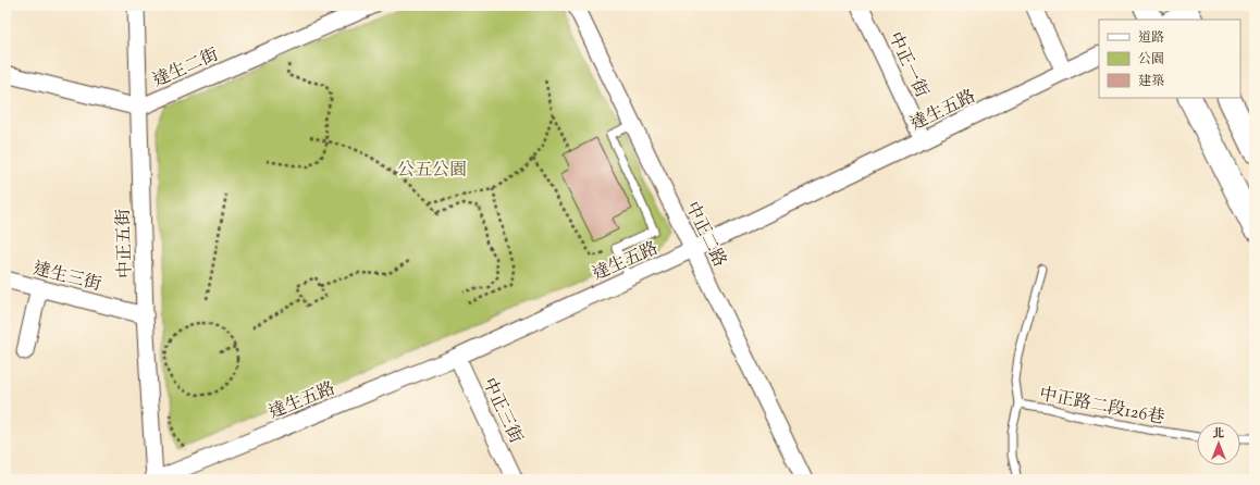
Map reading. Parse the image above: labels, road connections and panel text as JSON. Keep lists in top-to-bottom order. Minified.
{"streets":{"street":["中正一街","達生二街","達生五路","中正二路","中正五街","達生三街","中正三街"],"lane":["中正路二段126巷"]},"crossings":[["中正一街","達生五路"],["達生二街","中正五街"],["達生五路","中正二路"],["達生五路","中正五街"],["達生五路","中正三街"],["中正五街","達生三街"]],"parks":["公五公園"],"legend":["道路","公園","建築"],"north":"top"}
